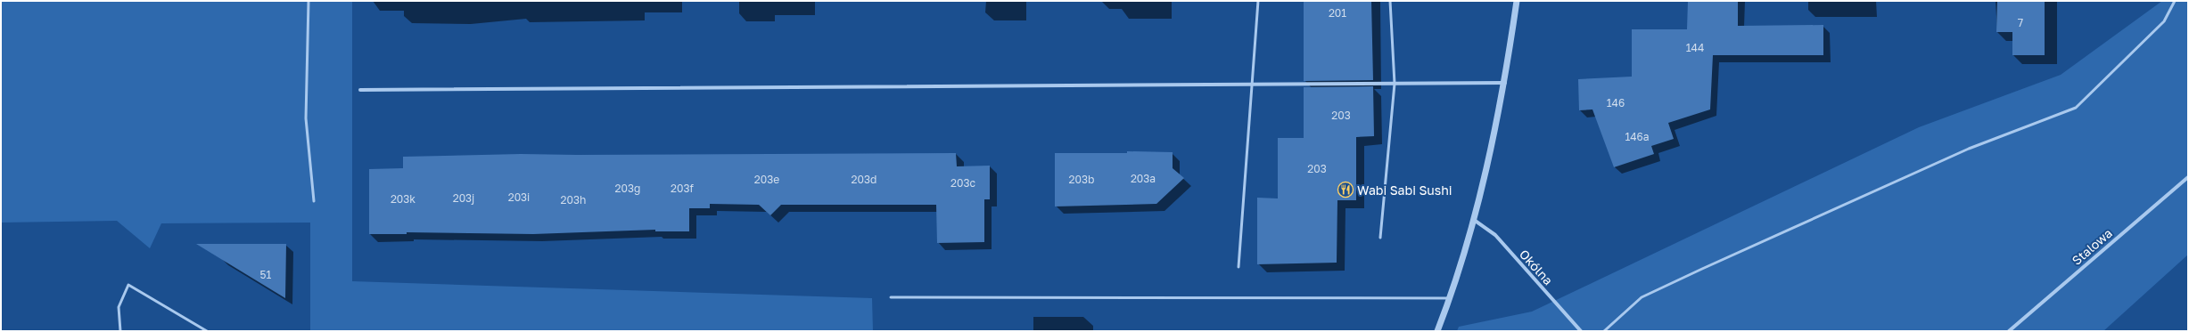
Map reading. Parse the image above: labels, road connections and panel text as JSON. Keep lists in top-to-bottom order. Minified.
{"streets":{"street":["Stalowa","Okólna"]},"places":{"restaurant":["Wabi Sabi Sushi"]},"house_numbers":["201","7","144","146","203","146a","203","203a","203e","203d","203b","203c","203g","203f","203i","203j","203k","203h","51"]}
